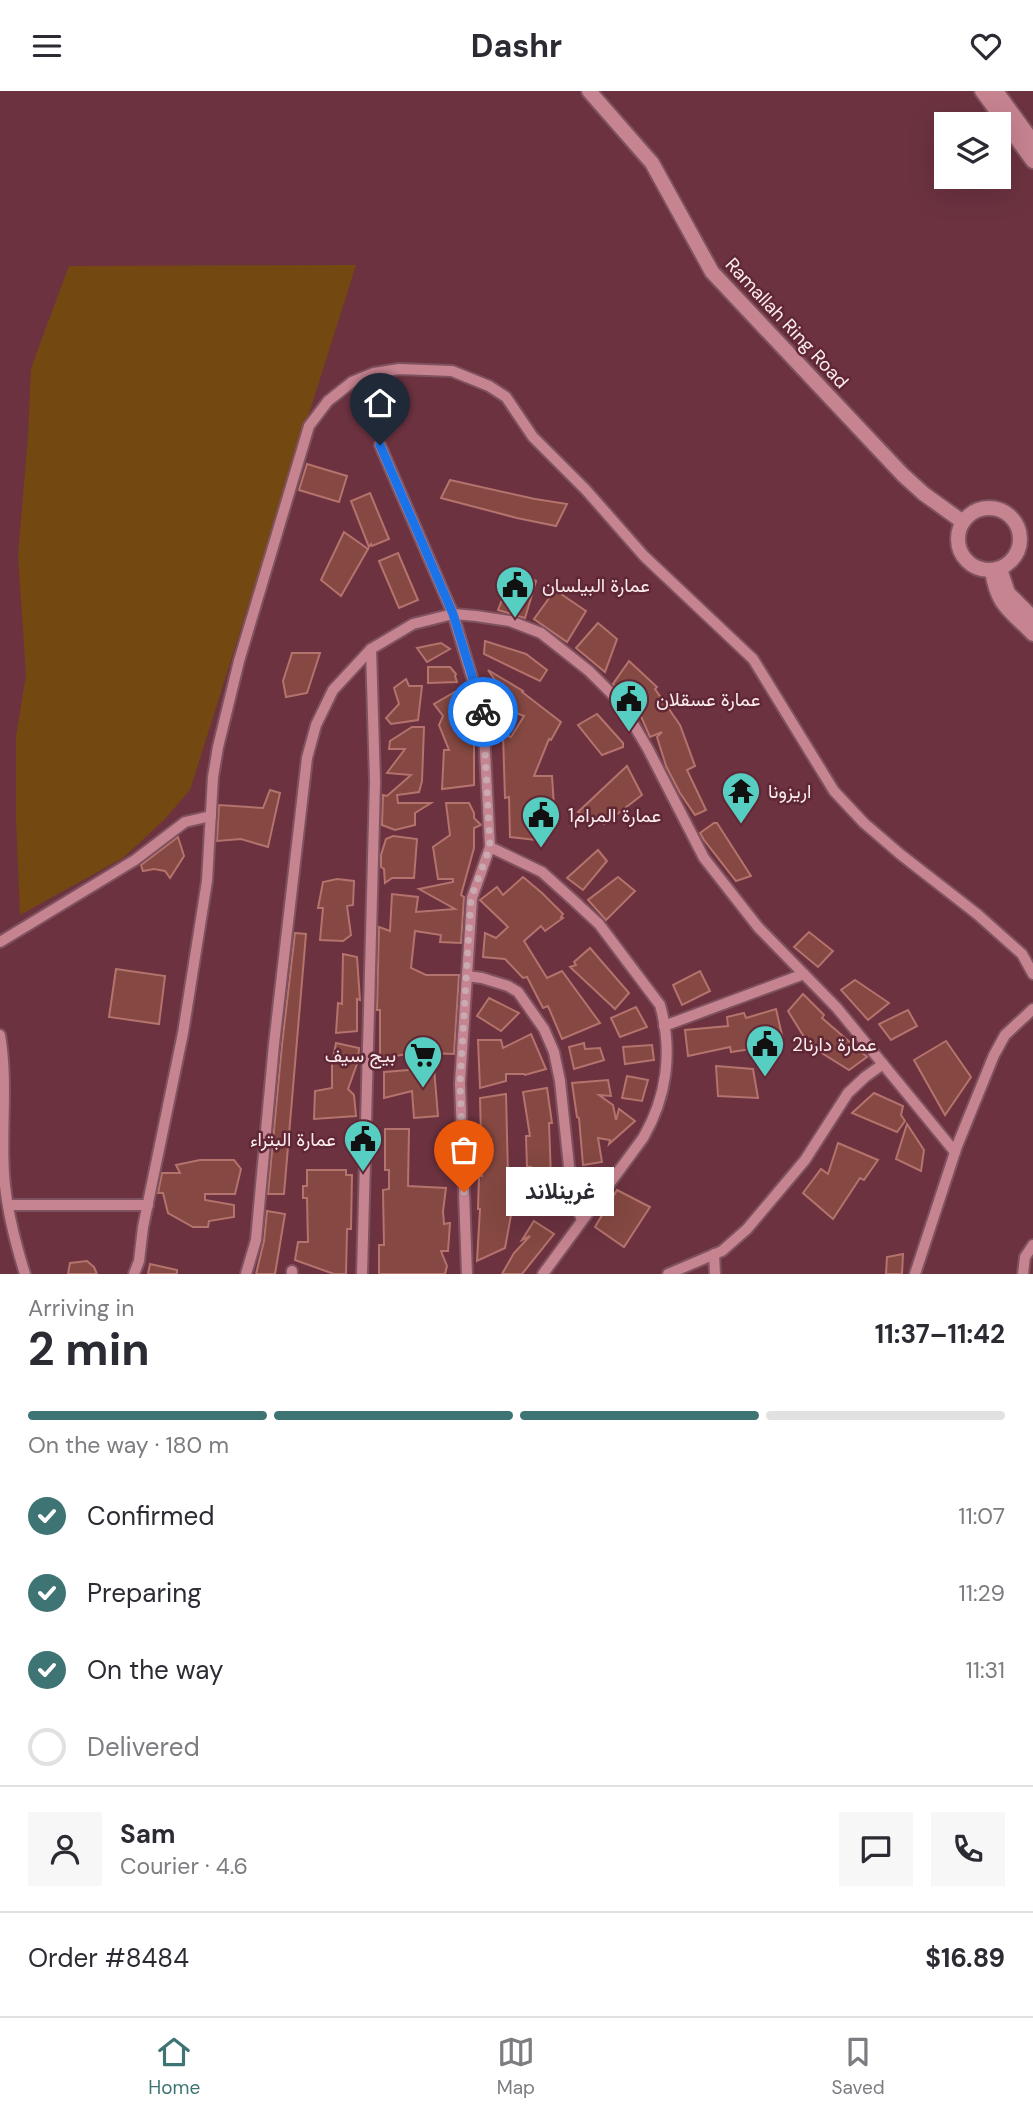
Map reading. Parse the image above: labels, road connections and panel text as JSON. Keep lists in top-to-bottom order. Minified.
{"streets":{"street":["Ramallah Ring Road"]},"places":{"public building":["عمارة البيلسان","عمارة عسقلان","عمارة المرام1","عمارة دارنا2","عمارة البتراء"],"temple":["اريزونا"],"supermarket":["بيج سيف"],"other":["غرينلاند"]},"page":{"header":"Dashr","bubble":"غرينلاند","heading":["2 min","Arriving in","11:37–11:42"],"panel":["Sam","Courier · 4.6","Order #8484","$16.89"],"bar":"On the way · 180 m","list":[["Confirmed","11:07"],["Preparing","11:29"],["On the way","11:31"],"Delivered"],"tabs":["Home","Map","Saved"]}}
